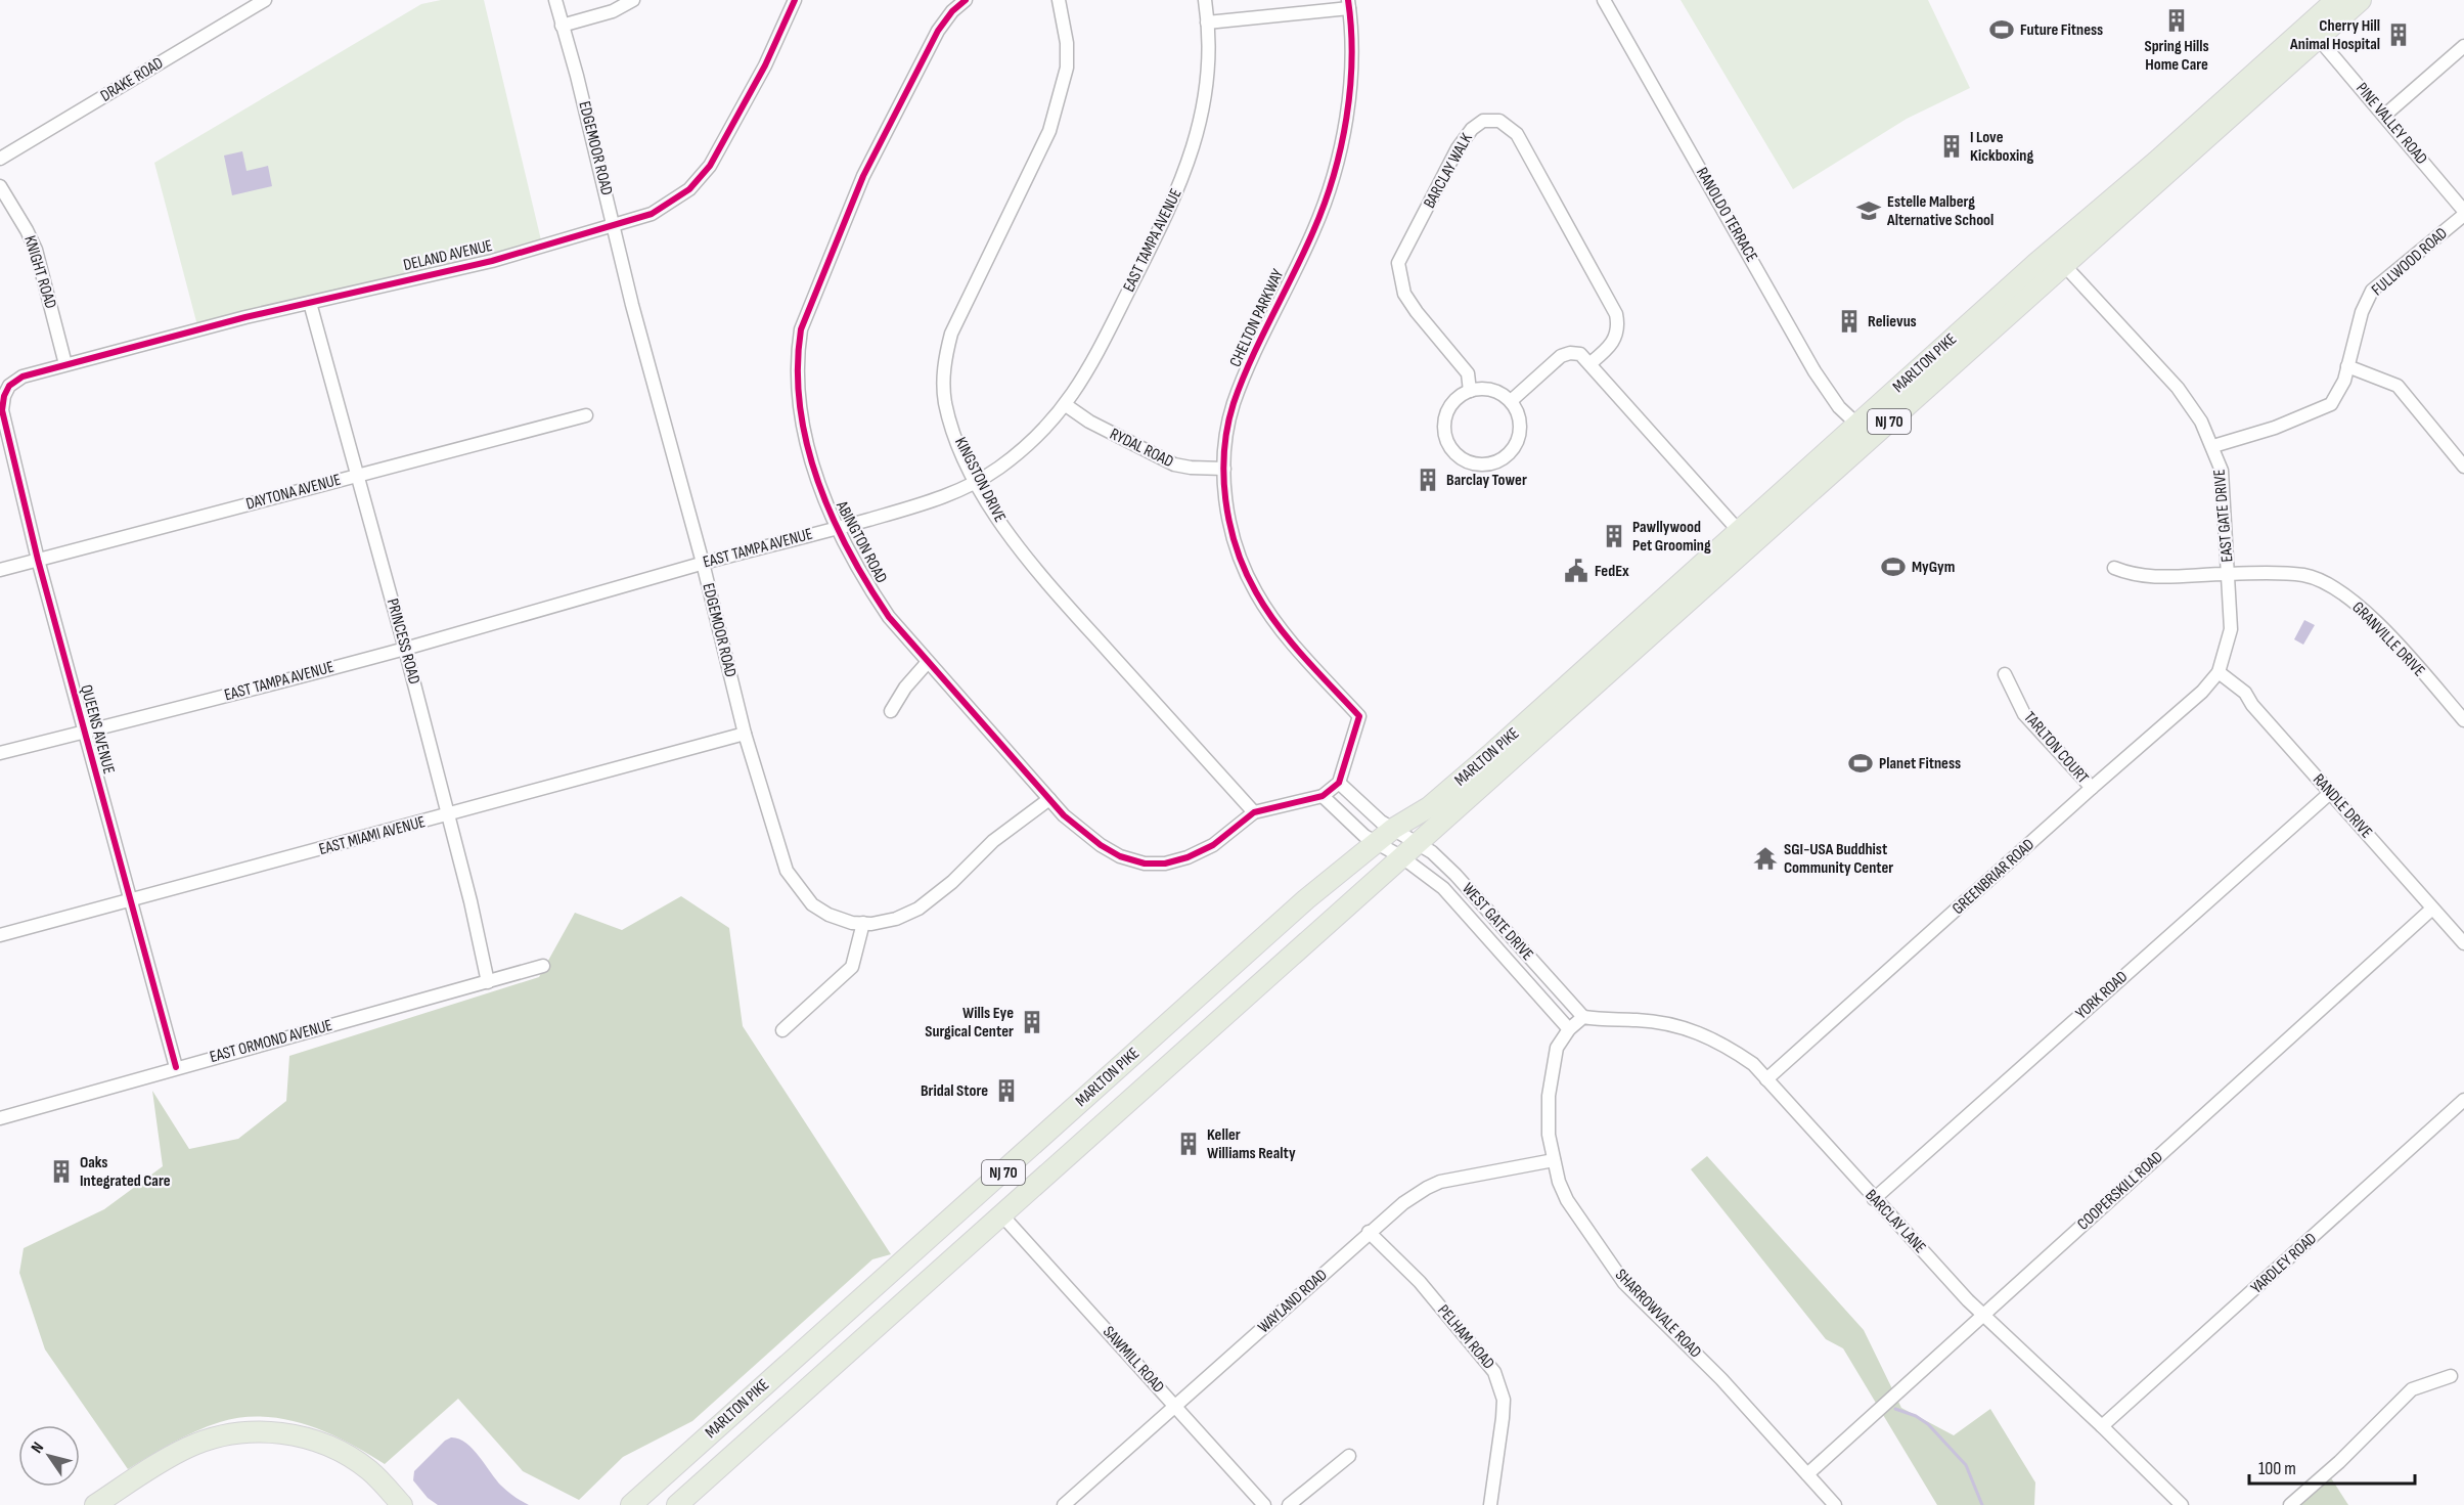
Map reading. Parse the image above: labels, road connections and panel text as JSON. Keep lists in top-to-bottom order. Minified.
{"streets":{"highway":["MARLTON PIKE","NJ 70"],"street":["DRAKE ROAD","PINE VALLEY ROAD","EDGEMOOR ROAD","BARCLAY WALK","RANOLDO TERRACE","EAST TAMPA AVENUE","DELAND AVENUE","FULLWOOD ROAD","KNIGHT ROAD","CHELTON PARKWAY","RYDAL ROAD","KINGSTON DRIVE","DAYTONA AVENUE","EAST GATE DRIVE","ABINGTON ROAD","GRANVILLE DRIVE","PRINCESS ROAD","QUEENS AVENUE","TARLTON COURT","RANDLE DRIVE","EAST MIAMI AVENUE","GREENBRIAR ROAD","WEST GATE DRIVE","YORK ROAD","EAST ORMOND AVENUE","COOPERSKILL ROAD","BARCLAY LANE","YARDLEY ROAD","WAYLAND ROAD","SHARROWVALE ROAD","PELHAM ROAD","SAWMILL ROAD"]},"crossings":[["PINE VALLEY ROAD","FULLWOOD ROAD"],["PINE VALLEY ROAD","MARLTON PIKE"],["EDGEMOOR ROAD","EAST TAMPA AVENUE"],["EDGEMOOR ROAD","DELAND AVENUE"],["EDGEMOOR ROAD","ABINGTON ROAD"],["EDGEMOOR ROAD","EAST MIAMI AVENUE"],["RANOLDO TERRACE","MARLTON PIKE"],["EAST TAMPA AVENUE","RYDAL ROAD"],["EAST TAMPA AVENUE","KINGSTON DRIVE"],["EAST TAMPA AVENUE","ABINGTON ROAD"],["EAST TAMPA AVENUE","PRINCESS ROAD"],["EAST TAMPA AVENUE","QUEENS AVENUE"],["DELAND AVENUE","KNIGHT ROAD"],["DELAND AVENUE","PRINCESS ROAD"],["DELAND AVENUE","QUEENS AVENUE"],["FULLWOOD ROAD","EAST GATE DRIVE"],["CHELTON PARKWAY","RYDAL ROAD"],["MARLTON PIKE","EAST GATE DRIVE"],["MARLTON PIKE","WEST GATE DRIVE"],["MARLTON PIKE","SAWMILL ROAD"],["KINGSTON DRIVE","ABINGTON ROAD"],["DAYTONA AVENUE","PRINCESS ROAD"],["DAYTONA AVENUE","QUEENS AVENUE"],["EAST GATE DRIVE","GRANVILLE DRIVE"],["EAST GATE DRIVE","RANDLE DRIVE"],["EAST GATE DRIVE","GREENBRIAR ROAD"],["PRINCESS ROAD","EAST MIAMI AVENUE"],["PRINCESS ROAD","EAST ORMOND AVENUE"],["QUEENS AVENUE","EAST MIAMI AVENUE"],["QUEENS AVENUE","EAST ORMOND AVENUE"],["TARLTON COURT","GREENBRIAR ROAD"],["RANDLE DRIVE","GREENBRIAR ROAD"],["RANDLE DRIVE","YORK ROAD"],["RANDLE DRIVE","COOPERSKILL ROAD"],["GREENBRIAR ROAD","BARCLAY LANE"],["WEST GATE DRIVE","BARCLAY LANE"],["WEST GATE DRIVE","SHARROWVALE ROAD"],["YORK ROAD","BARCLAY LANE"],["COOPERSKILL ROAD","BARCLAY LANE"],["COOPERSKILL ROAD","SHARROWVALE ROAD"],["BARCLAY LANE","YARDLEY ROAD"],["BARCLAY LANE","SHARROWVALE ROAD"],["WAYLAND ROAD","SHARROWVALE ROAD"],["WAYLAND ROAD","PELHAM ROAD"],["WAYLAND ROAD","SAWMILL ROAD"]],"places":{"building":["Spring Hills Home Care","Cherry Hill Animal Hospital","I Love Kickboxing","Relievus","Barclay Tower","Pawllywood Pet Grooming","Wills Eye Surgical Center","Bridal Store","Keller Williams Realty","Oaks Integrated Care"],"sports":["Future Fitness","MyGym","Planet Fitness"],"school or university":["Estelle Malberg Alternative School"],"public building":["FedEx"],"temple":["SGI-USA Buddhist Community Center"]},"scale_bar":"100 m","north":"top left"}
